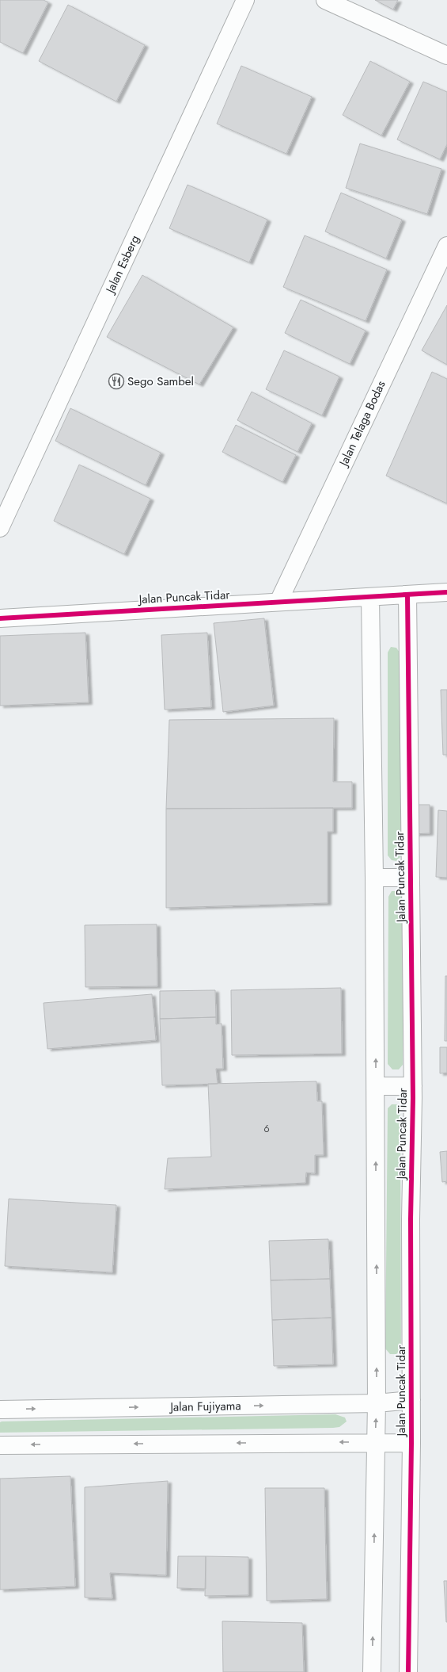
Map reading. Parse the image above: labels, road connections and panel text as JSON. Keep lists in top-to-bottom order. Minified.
{"streets":{"street":["Jalan Esberg","Jalan Telaga Bodas","Jalan Puncak Tidar","Jalan Fujiyama"]},"crossings":[["Jalan Telaga Bodas","Jalan Puncak Tidar"],["Jalan Puncak Tidar","Jalan Fujiyama"]],"places":{"restaurant":["Sego Sambel"]},"house_numbers":["6"]}
